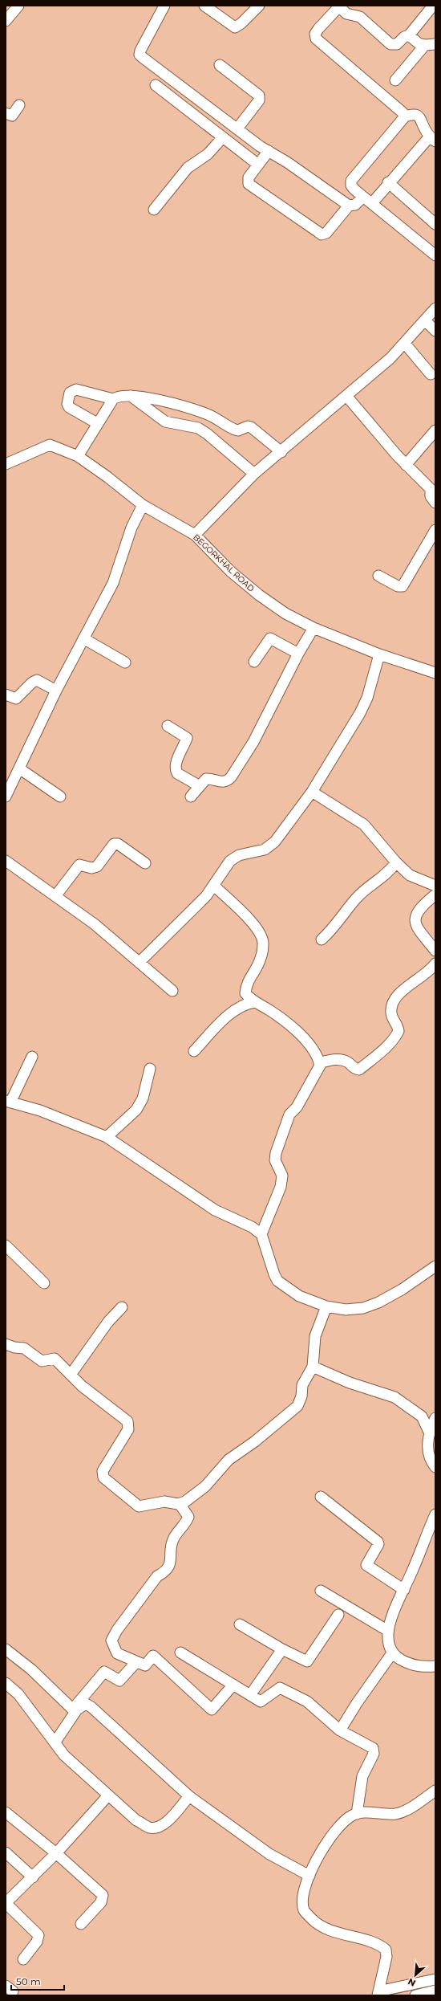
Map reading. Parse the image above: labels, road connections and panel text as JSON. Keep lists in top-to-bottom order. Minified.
{"streets":{"street":["BEGORKHAL ROAD"]},"scale_bar":"50 m","north":"bottom left"}
